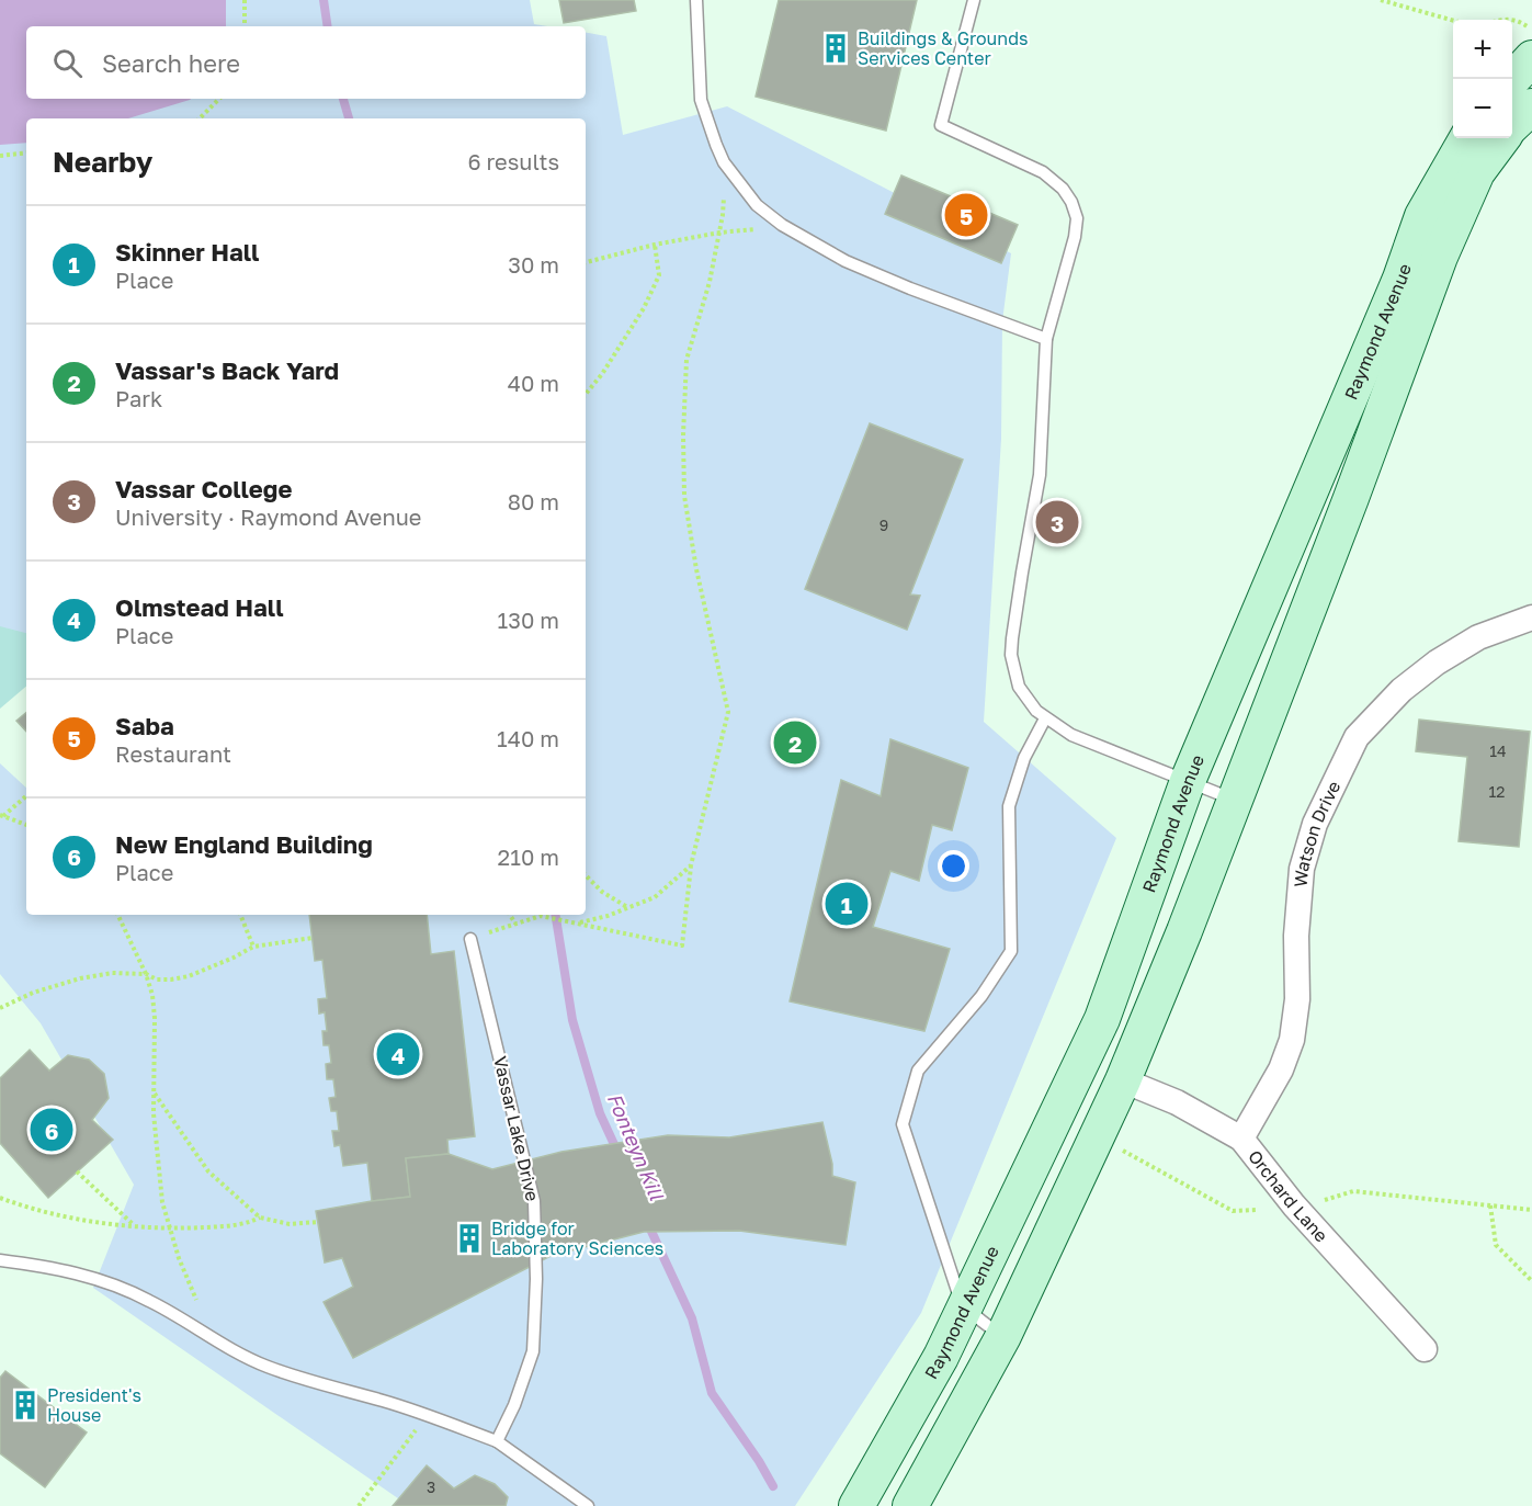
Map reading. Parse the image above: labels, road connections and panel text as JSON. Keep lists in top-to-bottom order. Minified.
{"streets":{"main road":["Raymond Avenue"],"street":["Watson Drive","Orchard Lane"],"lane":["Vassar Lake Drive"]},"crossings":[["Raymond Avenue","Orchard Lane"],["Watson Drive","Orchard Lane"]],"water":["Fonteyn Kill"],"places":{"building":["Buildings & Grounds Services Center","Bridge for Laboratory Sciences","President's House"]},"house_numbers":["9","14","12","3"],"page":{"map_buttons":["+","−"],"search":"Search here","heading":["Nearby","6 results"],"pins":["5","3","2","1","4","6"],"list":[{"mark":"1","name":"Skinner Hall","note":"Place","value":"30 m"},{"mark":"2","name":"Vassar's Back Yard","note":"Park","value":"40 m"},{"mark":"3","name":"Vassar College","note":"University · Raymond Avenue","value":"80 m"},{"mark":"4","name":"Olmstead Hall","note":"Place","value":"130 m"},{"mark":"5","name":"Saba","note":"Restaurant","value":"140 m"},{"mark":"6","name":"New England Building","note":"Place","value":"210 m"}]}}
